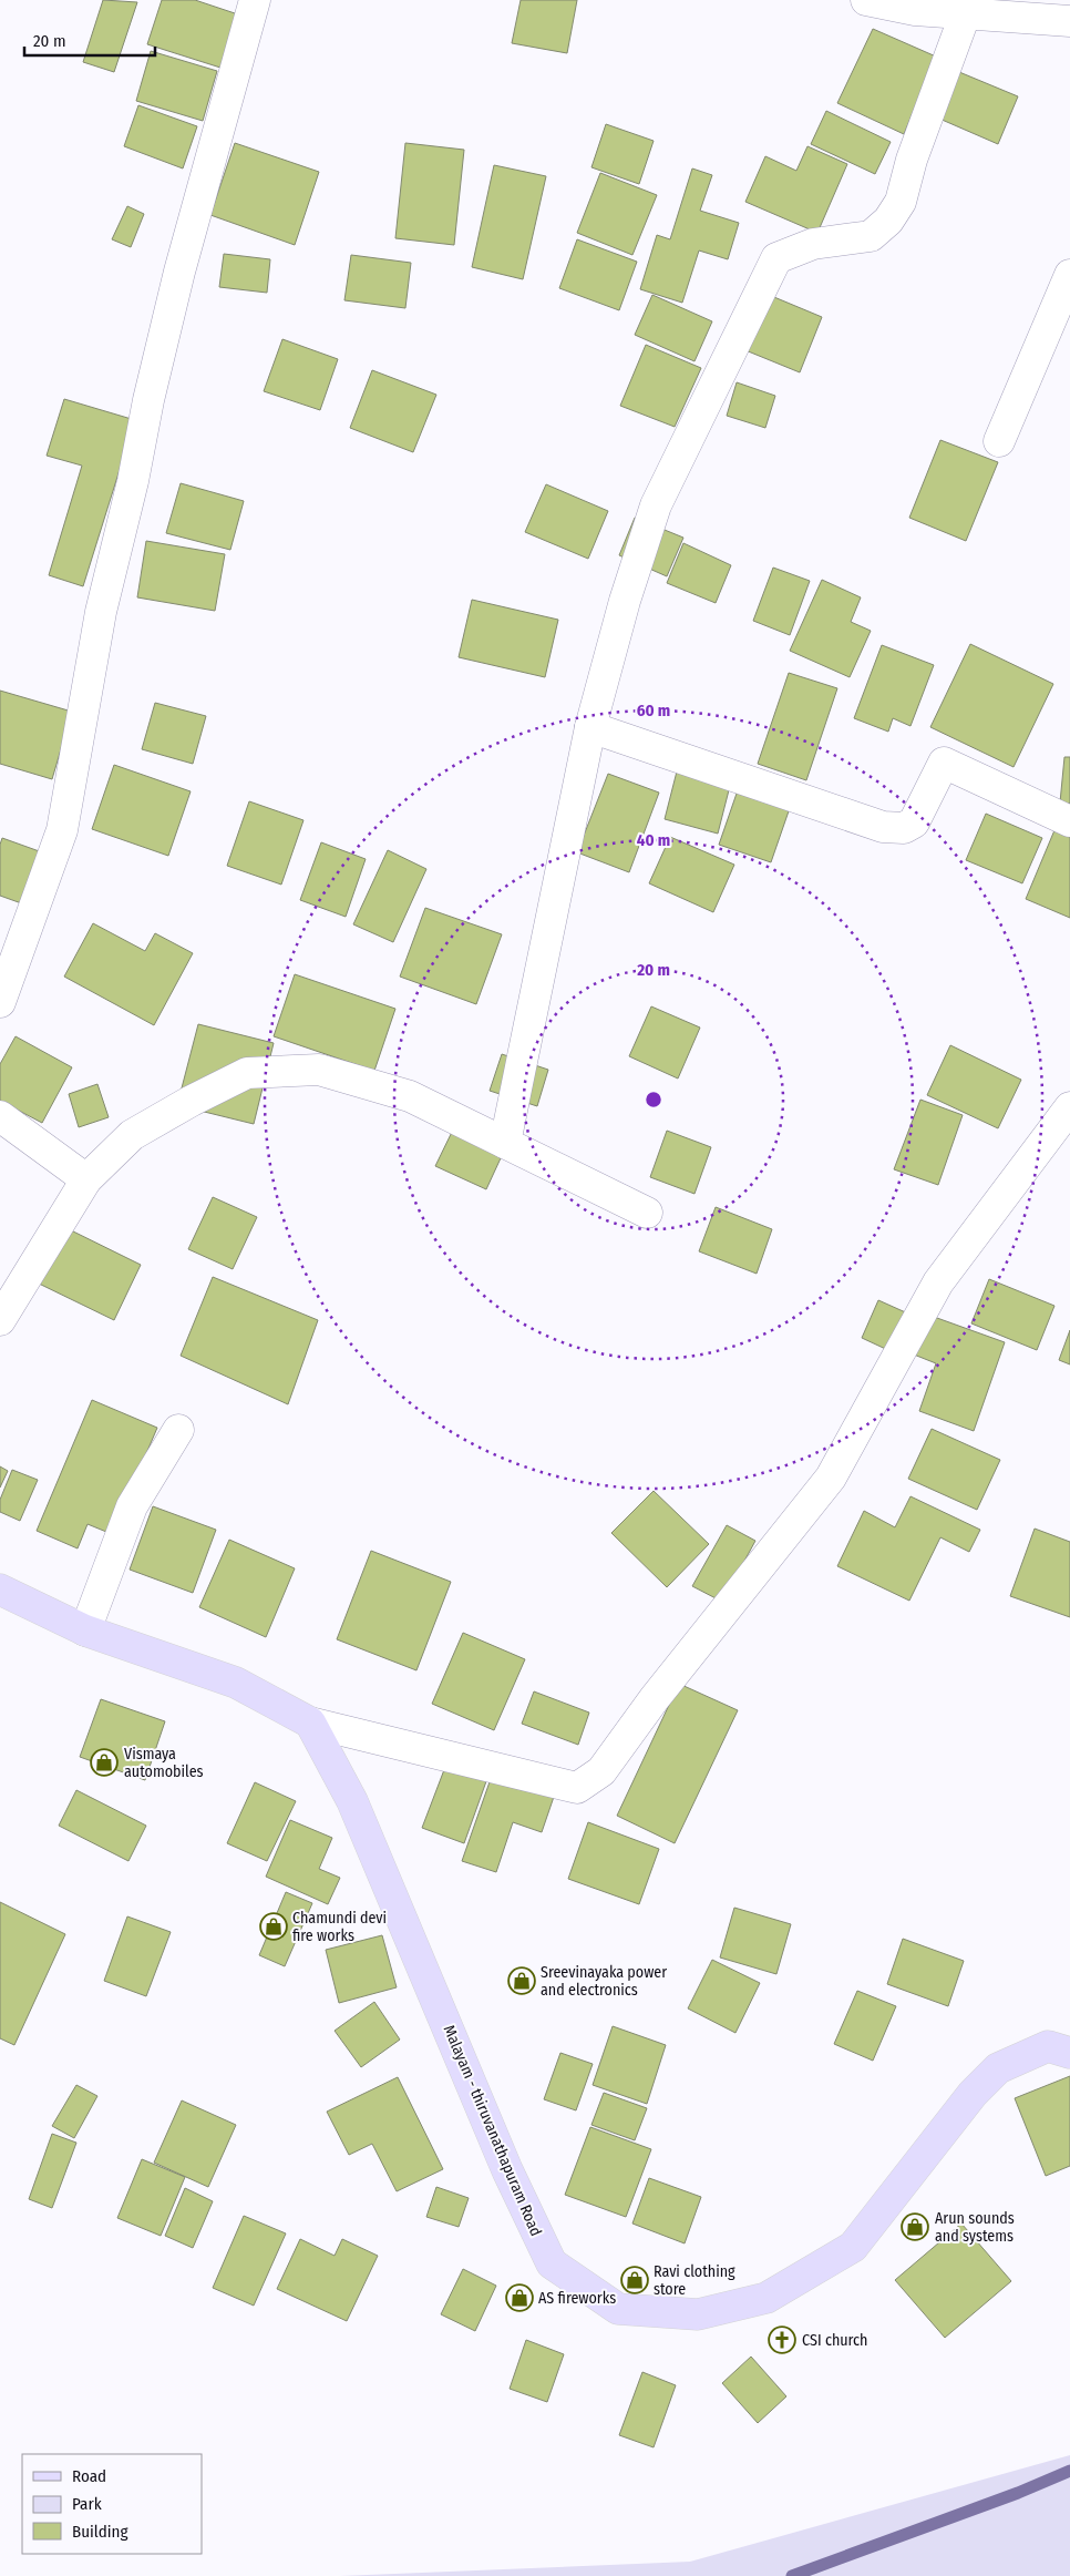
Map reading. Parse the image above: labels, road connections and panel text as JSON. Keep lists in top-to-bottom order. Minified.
{"streets":{"main road":["Malayam - thiruvanathapuram Road"]},"places":{"shop":["Vismaya automobiles","Chamundi devi fire works","Sreevinayaka power and electronics","Arun sounds and systems","Ravi clothing store","AS fireworks"],"church":["CSI church"]},"legend":["Road","Park","Building"],"scale_bar":"20 m","rings":["60 m","40 m","20 m"]}
